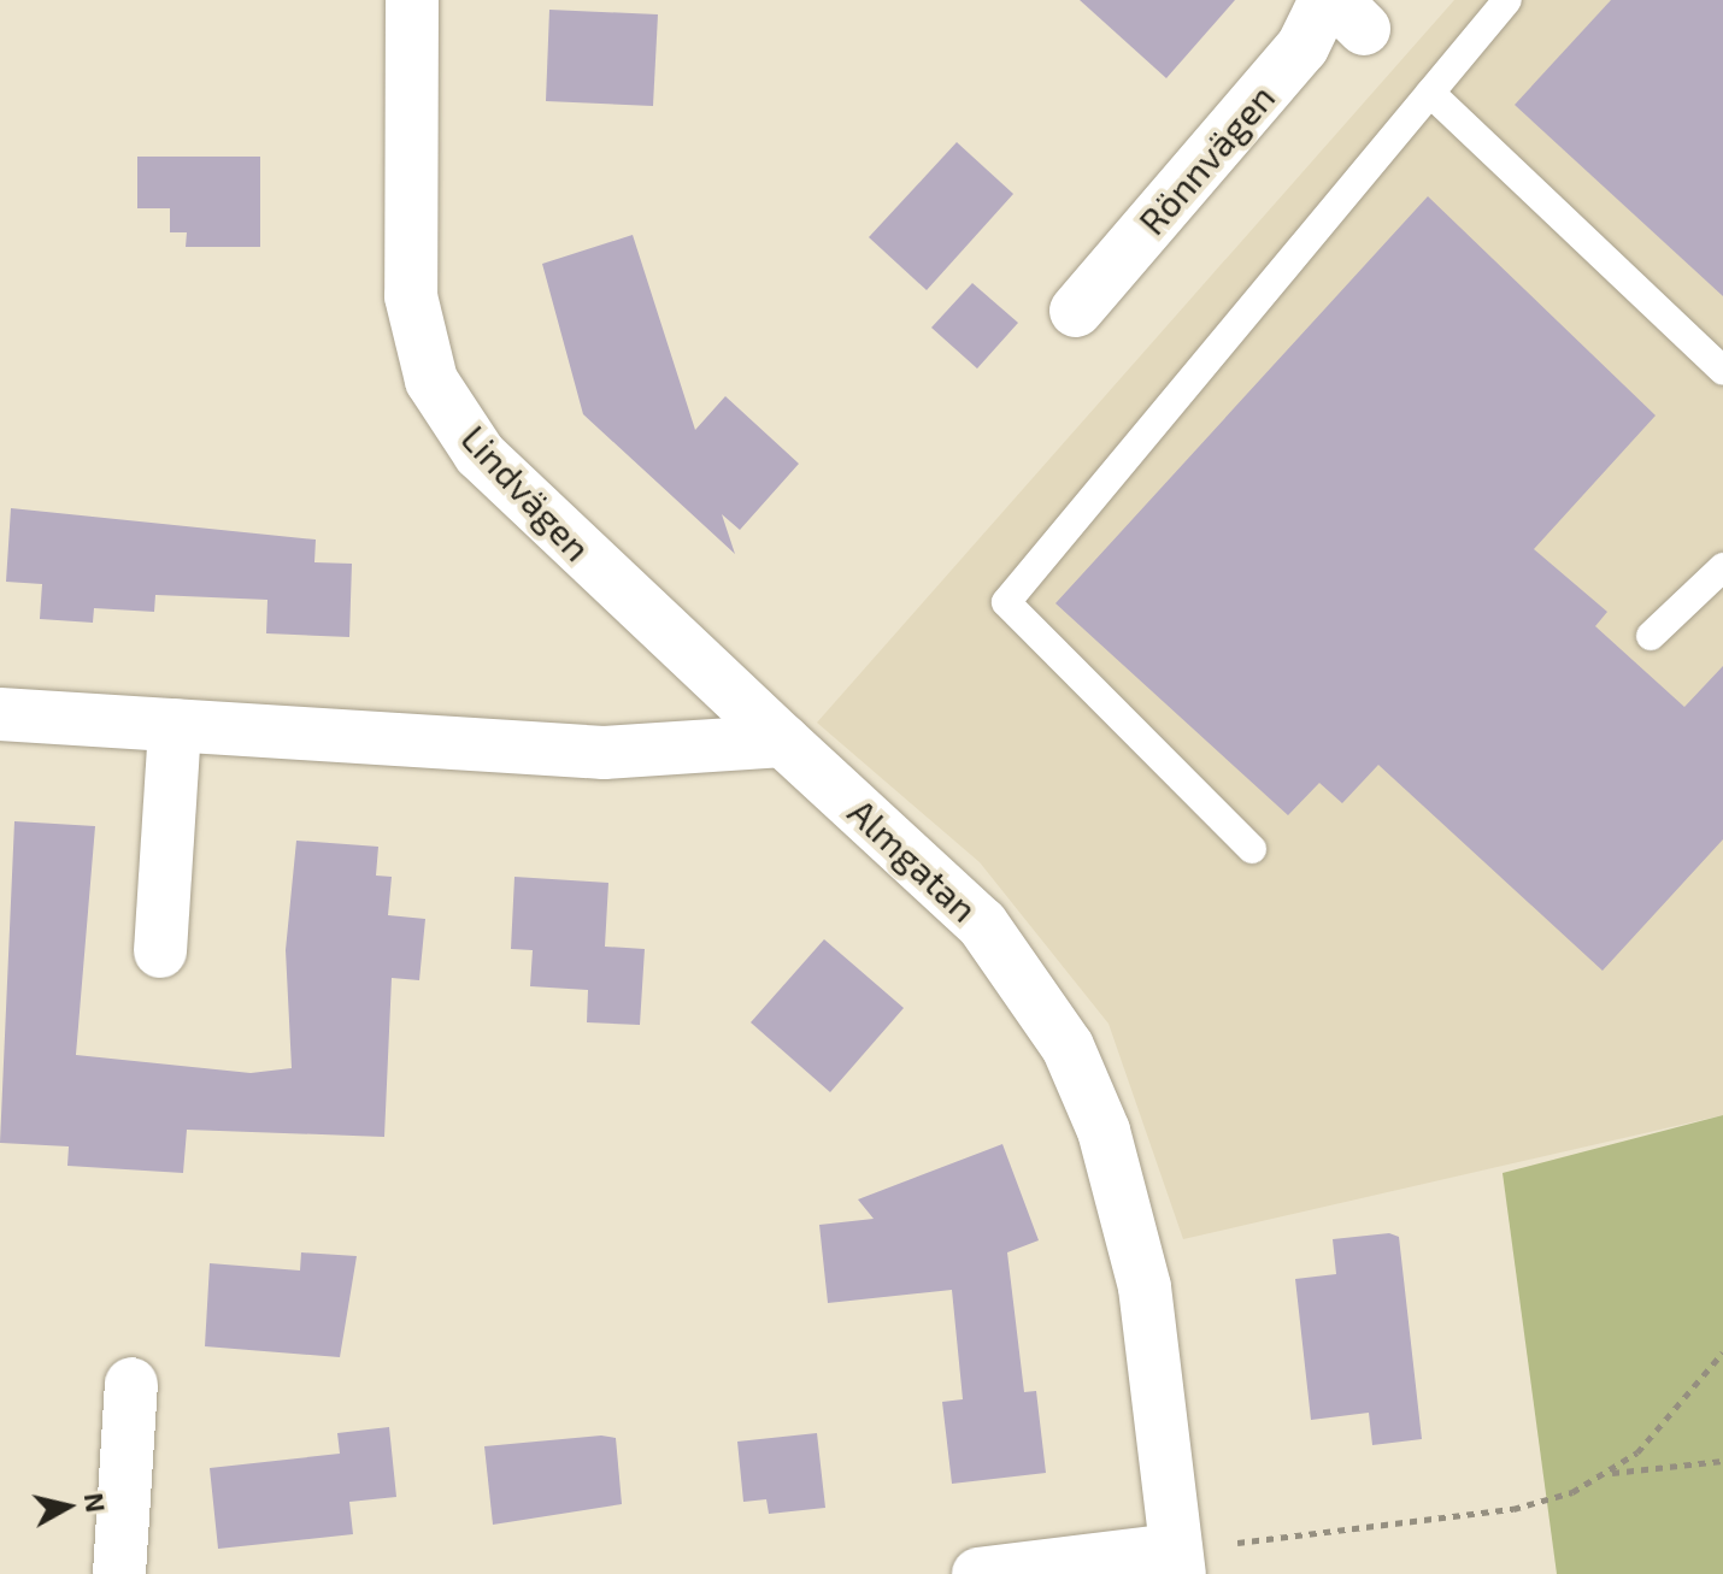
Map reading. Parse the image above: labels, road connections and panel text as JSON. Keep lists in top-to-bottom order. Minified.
{"streets":{"street":["Rönnvägen","Lindvägen","Almgatan"]},"crossings":[["Lindvägen","Almgatan"]],"north":"right"}
